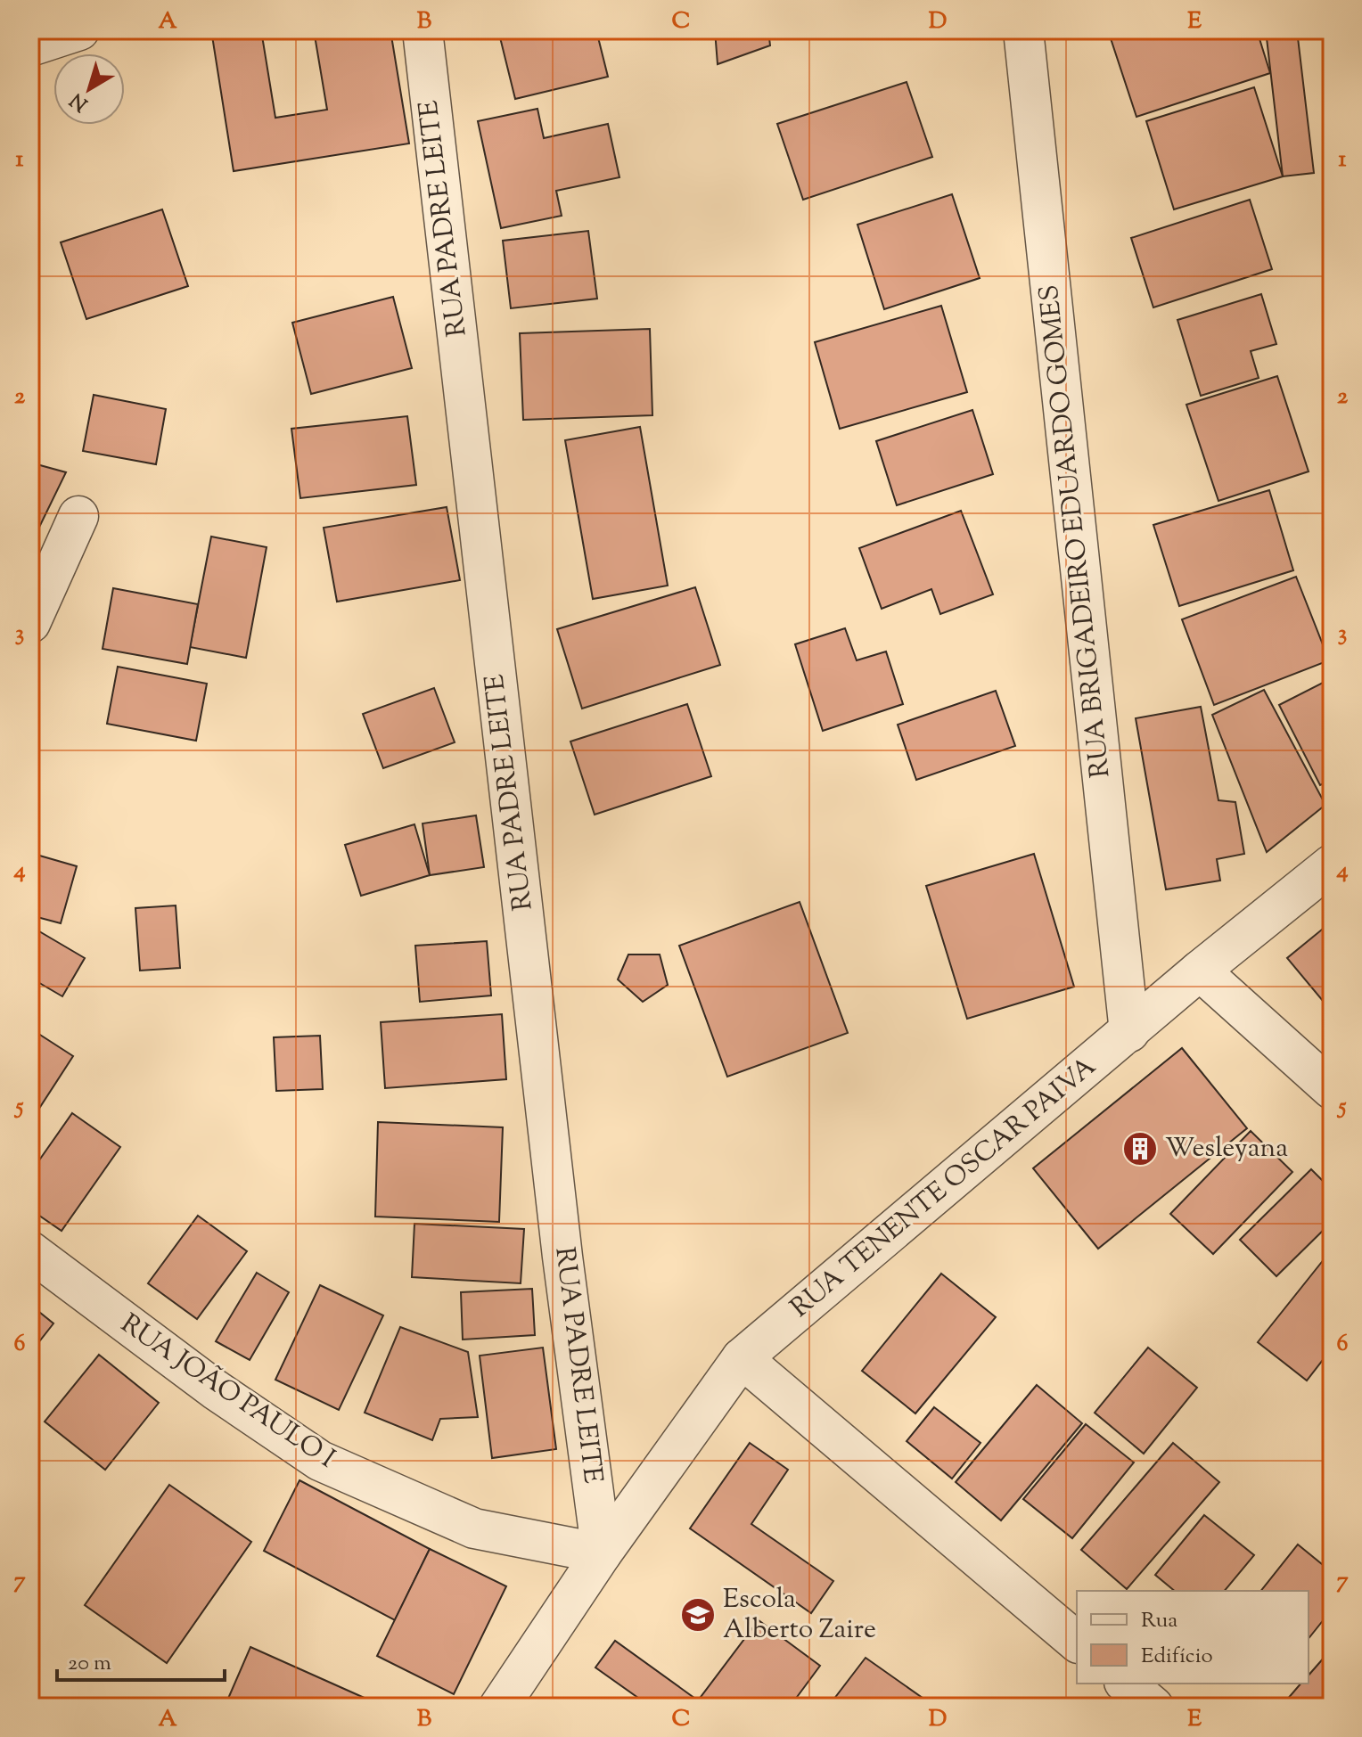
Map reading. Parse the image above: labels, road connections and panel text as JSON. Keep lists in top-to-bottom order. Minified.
{"streets":{"street":["RUA PADRE LEITE","RUA BRIGADEIRO EDUARDO GOMES","RUA TENENTE OSCAR PAIVA","RUA JOÃO PAULO I"]},"crossings":[["RUA PADRE LEITE","RUA TENENTE OSCAR PAIVA"],["RUA PADRE LEITE","RUA JOÃO PAULO I"],["RUA BRIGADEIRO EDUARDO GOMES","RUA TENENTE OSCAR PAIVA"],["RUA TENENTE OSCAR PAIVA","RUA JOÃO PAULO I"]],"places":{"building":["Wesleyana"],"school or university":["Escola Alberto Zaire"]},"legend":["Rua","Edifício"],"scale_bar":"20 m","north":"bottom left","grid":{"columns":["A","B","C","D","E"],"rows":["1","2","3","4","5","6","7"]}}
